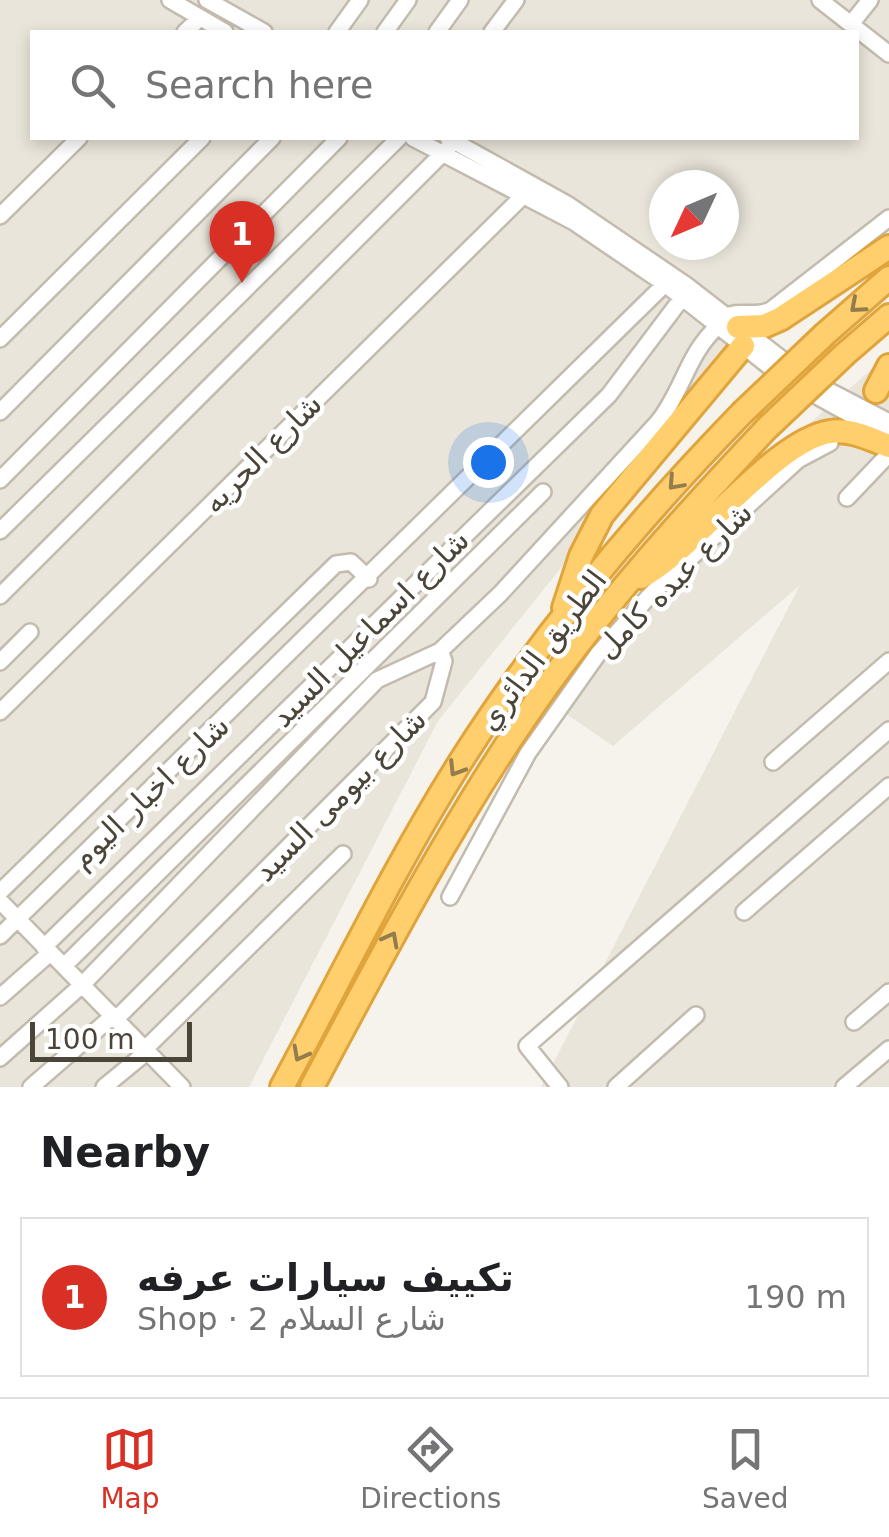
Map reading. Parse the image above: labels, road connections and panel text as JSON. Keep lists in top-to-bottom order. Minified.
{"streets":{"highway":["الطريق الدائري"],"street":["شارع الحريه","شارع عبده كامل","شارع اسماعيل السيد","شارع اخبار اليوم","شارع بيومى السيد"]},"scale_bar":"100 m","north":"bottom left","page":{"search":"Search here","pins":"1","scale":"100 m","heading":"Nearby","list":[{"mark":"1","name":"تكييف سيارات عرفه","note":"Shop · شارع السلام 2","value":"190 m"}],"nav":["Map","Directions","Saved"]}}
